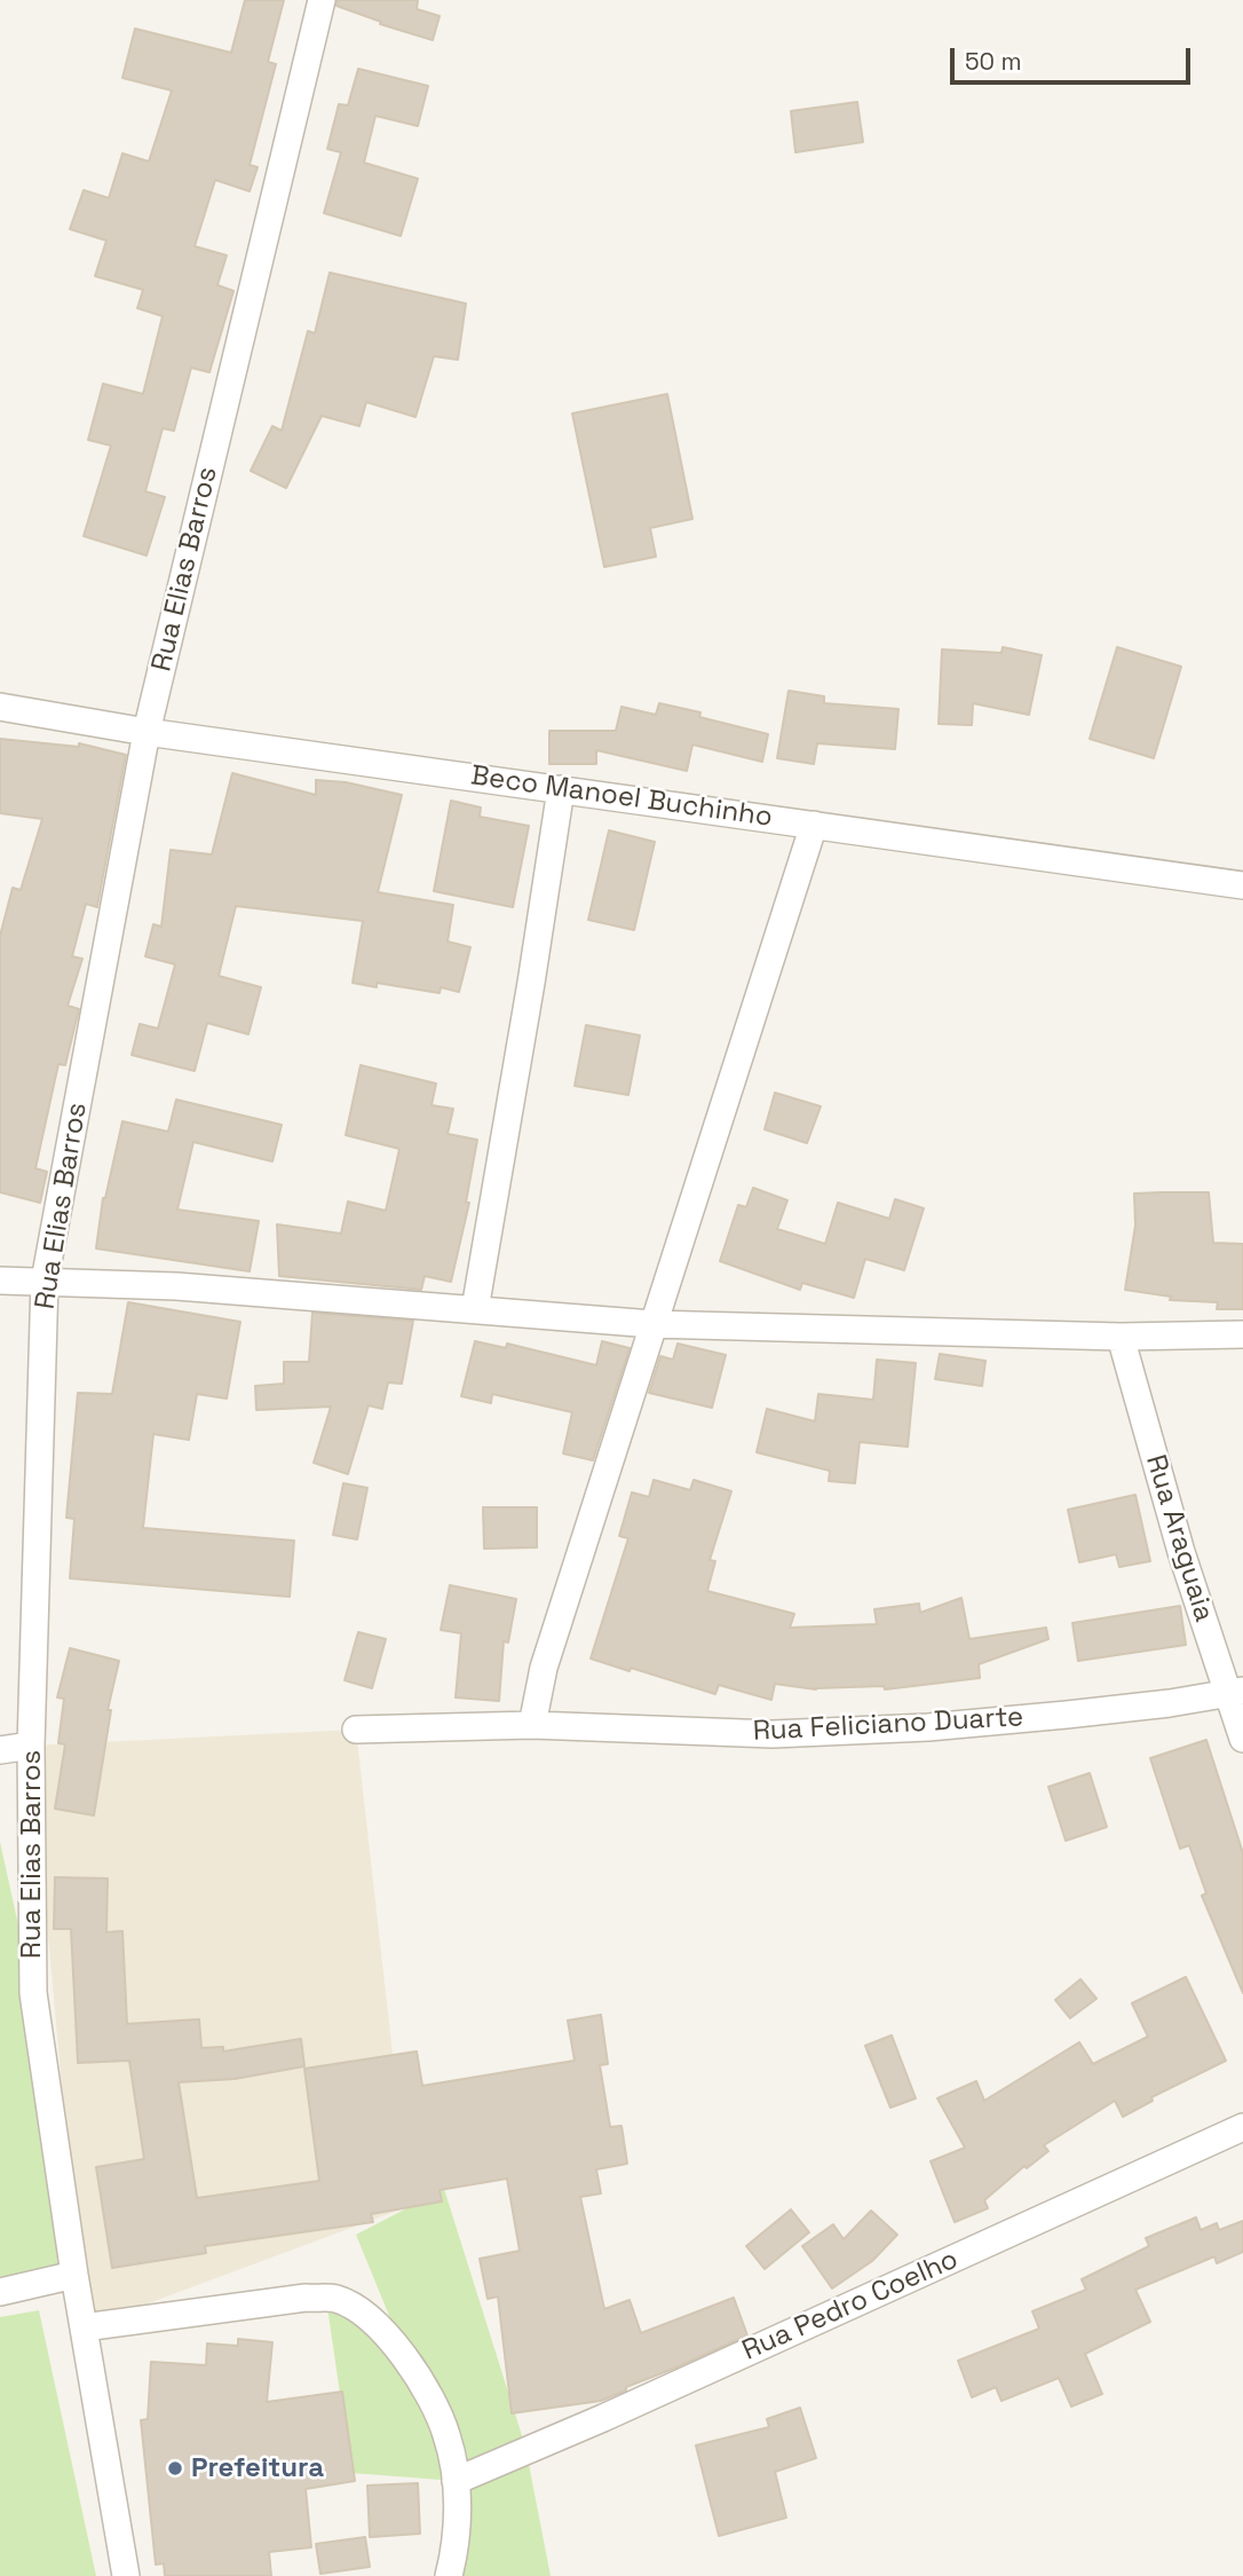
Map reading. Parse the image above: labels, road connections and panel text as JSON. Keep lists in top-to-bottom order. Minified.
{"streets":{"street":["Rua Elias Barros","Beco Manoel Buchinho","Rua Araguaia","Rua Feliciano Duarte","Rua Pedro Coelho"]},"crossings":[["Rua Elias Barros","Beco Manoel Buchinho"],["Rua Araguaia","Rua Feliciano Duarte"]],"places":["Prefeitura"],"scale_bar":"50 m"}
